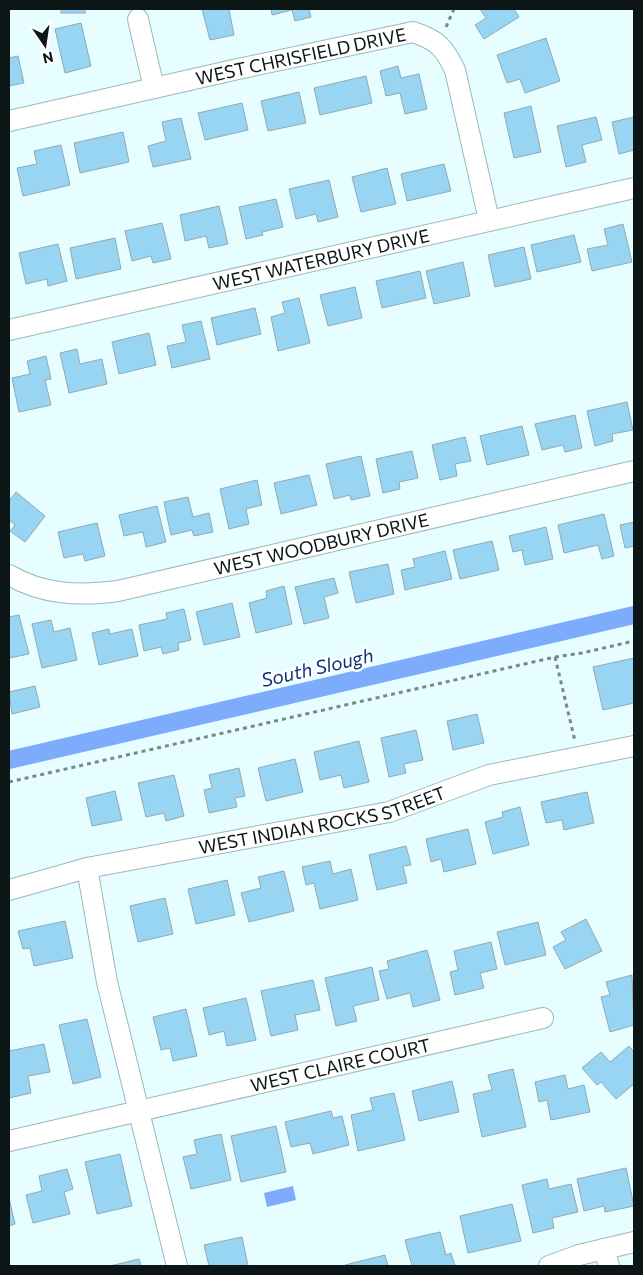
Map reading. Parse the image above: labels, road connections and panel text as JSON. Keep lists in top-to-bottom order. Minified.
{"streets":{"street":["WEST CHRISFIELD DRIVE","WEST WATERBURY DRIVE","WEST WOODBURY DRIVE","WEST INDIAN ROCKS STREET","WEST CLAIRE COURT"]},"crossings":[["WEST CHRISFIELD DRIVE","WEST WATERBURY DRIVE"]],"water":["South Slough"],"north":"bottom"}
